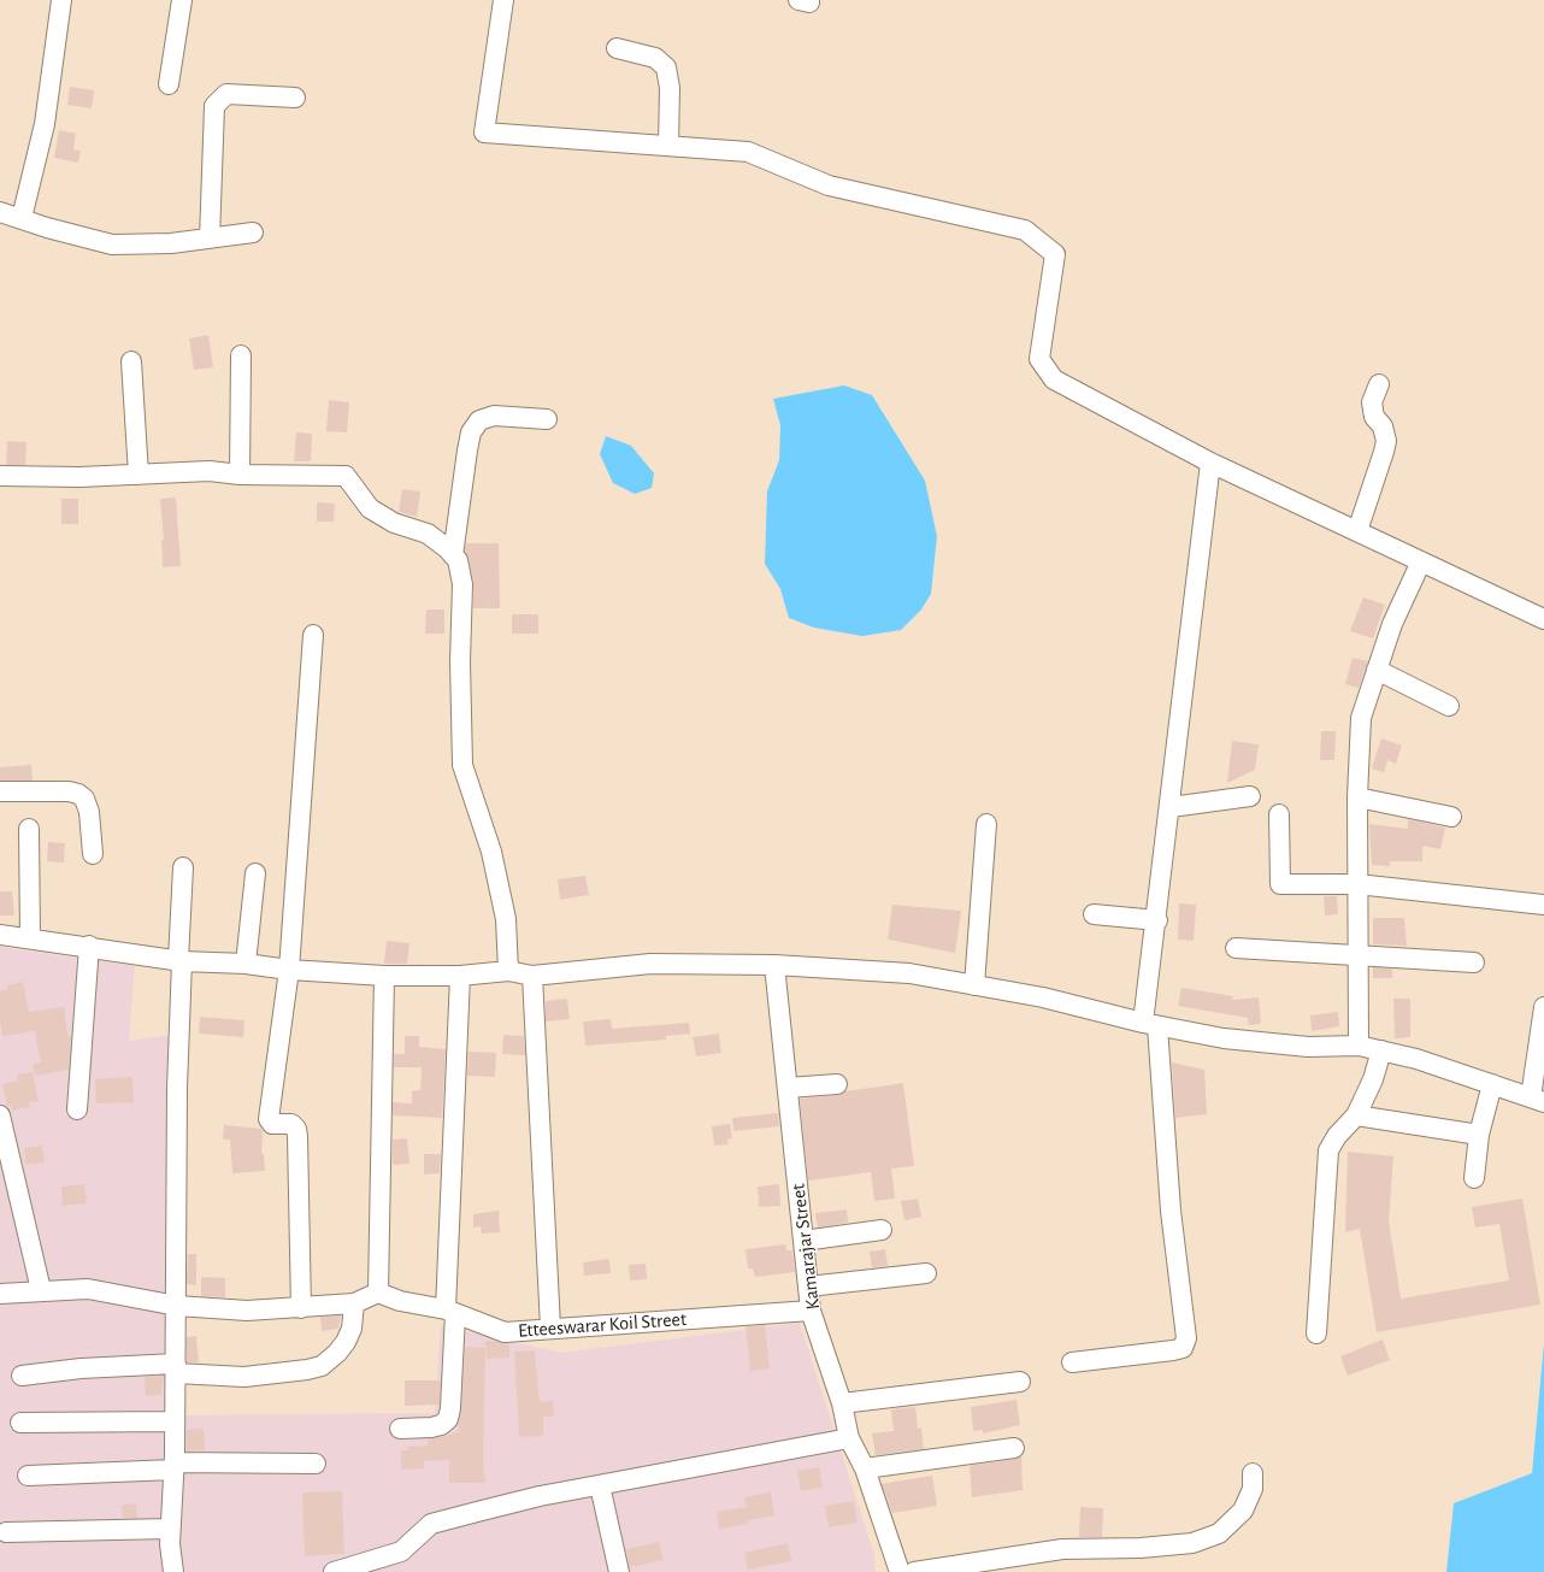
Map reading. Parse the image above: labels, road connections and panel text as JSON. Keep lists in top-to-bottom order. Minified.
{"streets":{"street":["Kamarajar Street","Etteeswarar Koil Street"]},"crossings":[["Kamarajar Street","Etteeswarar Koil Street"]]}
